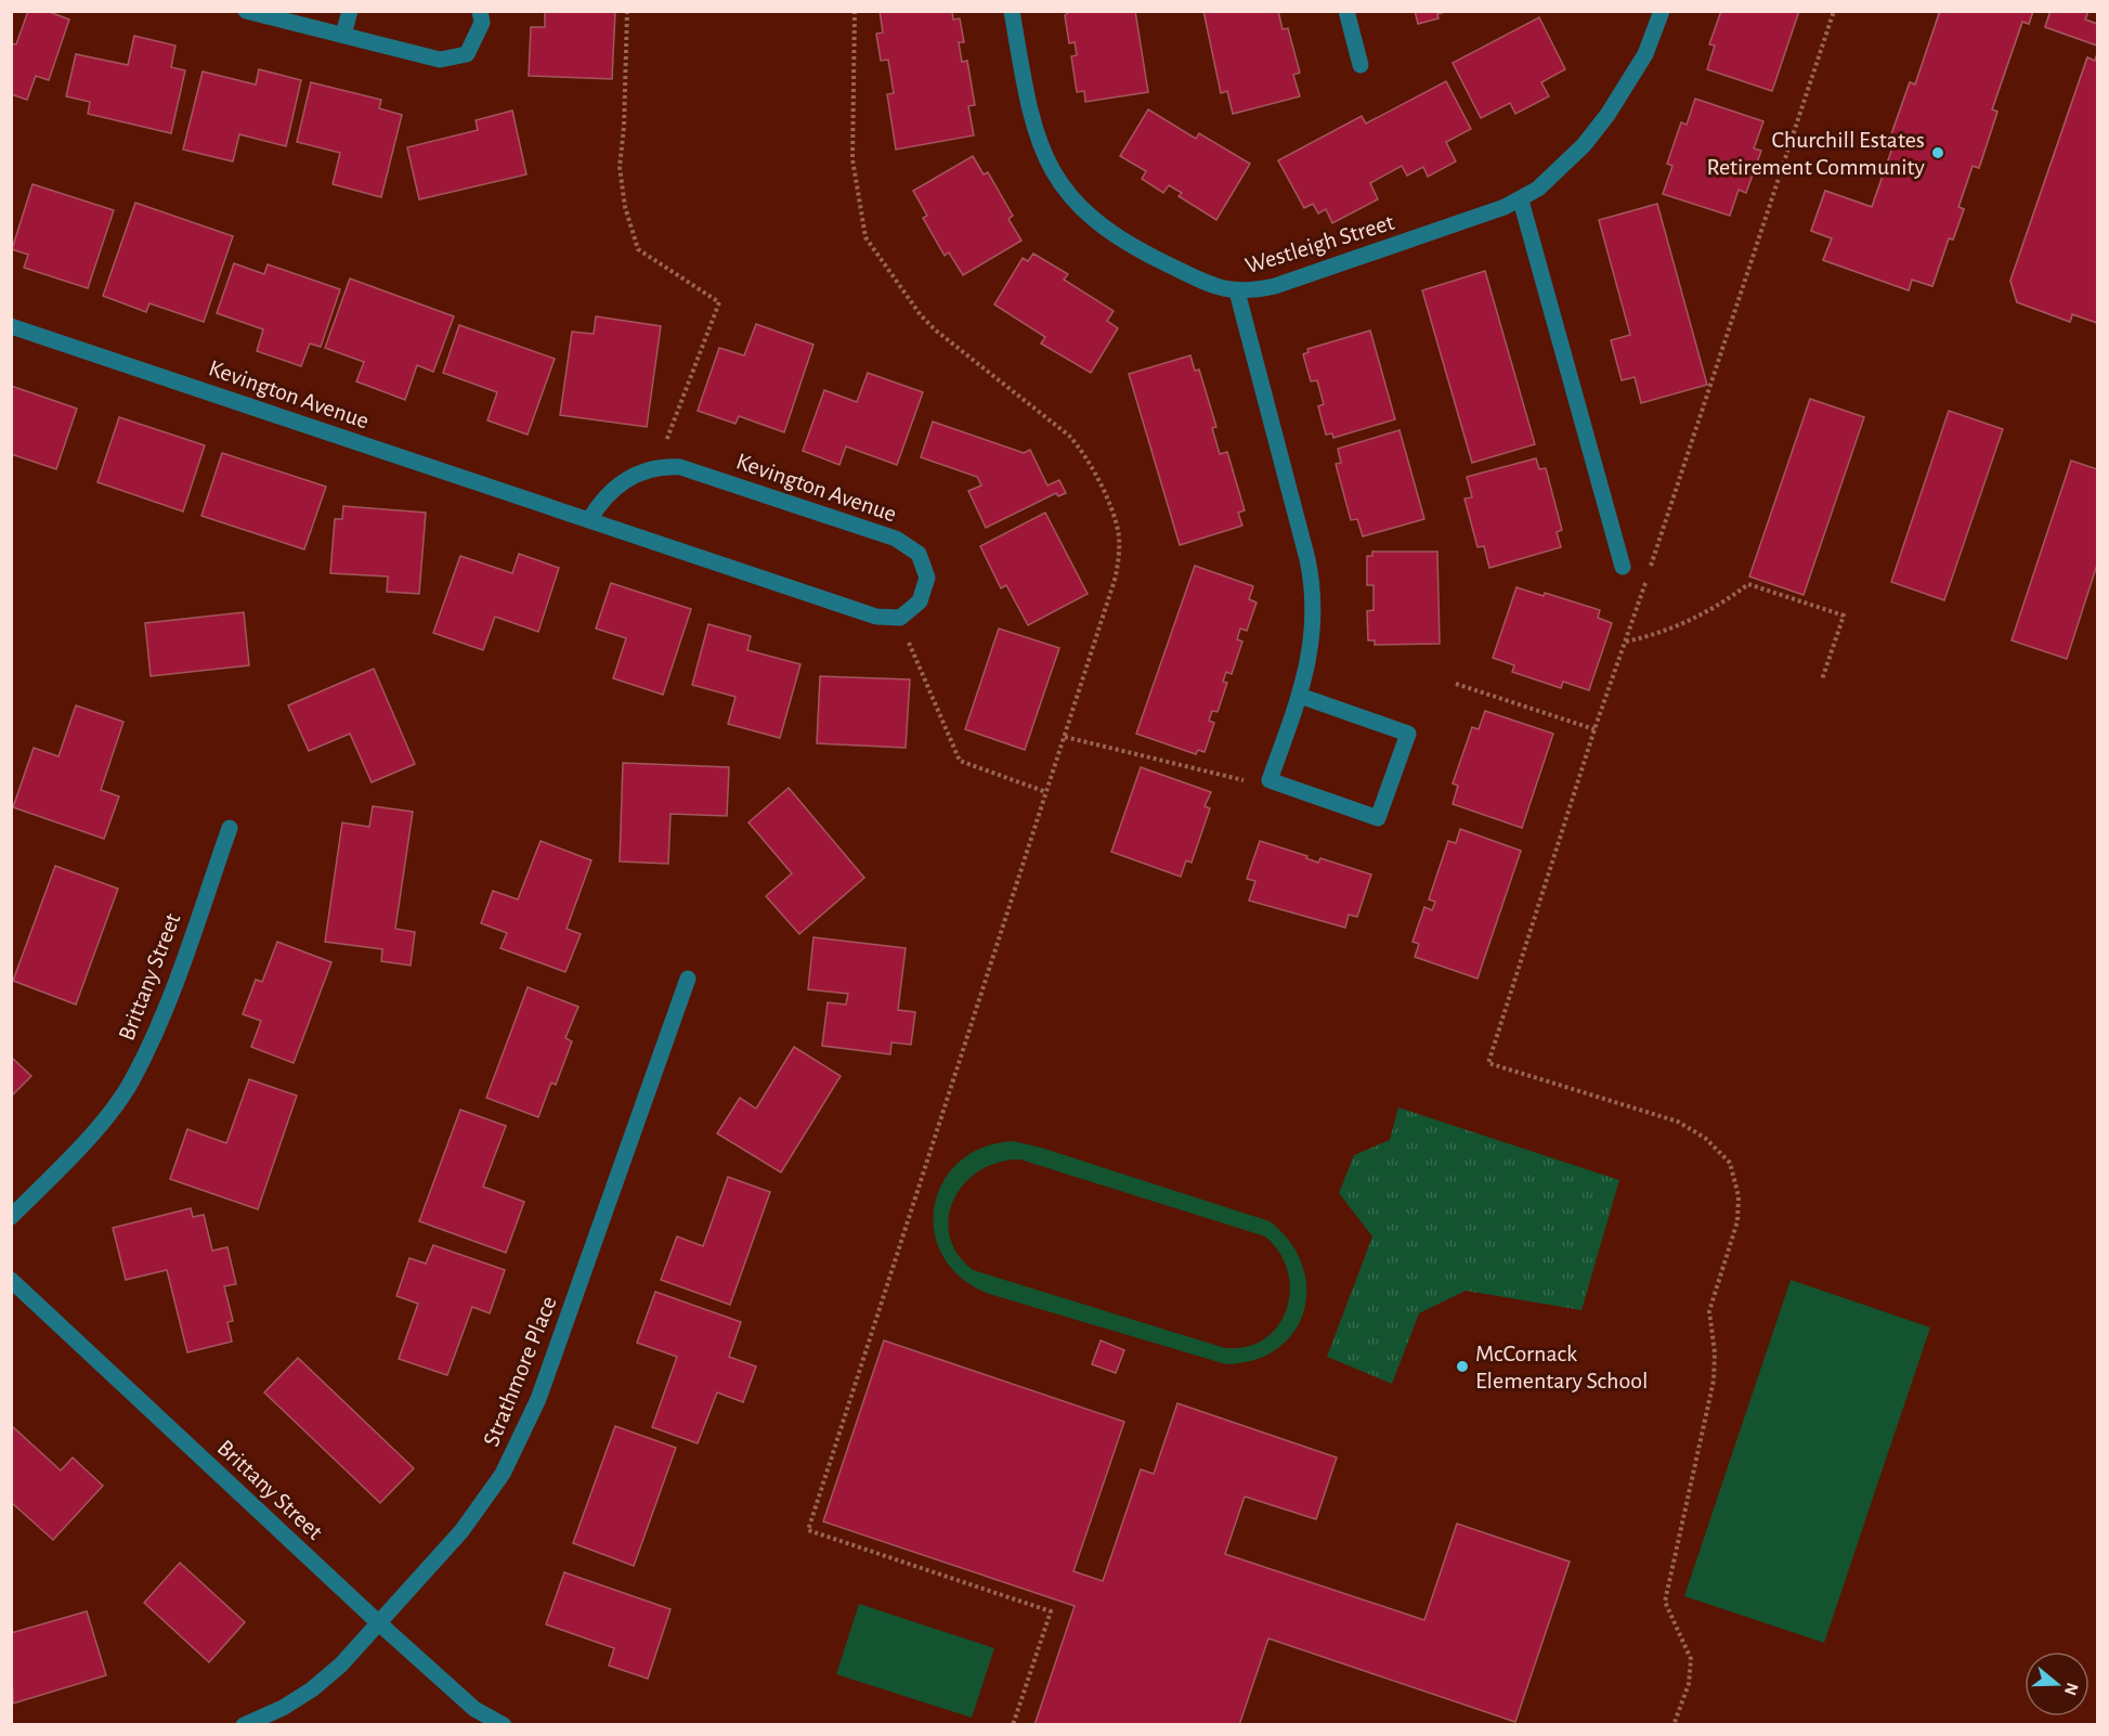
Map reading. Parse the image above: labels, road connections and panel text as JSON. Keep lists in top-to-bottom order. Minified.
{"streets":{"street":["Westleigh Street","Kevington Avenue","Brittany Street","Strathmore Place"]},"crossings":[["Brittany Street","Strathmore Place"]],"places":["Churchill Estates Retirement Community","McCornack Elementary School"],"north":"right"}
